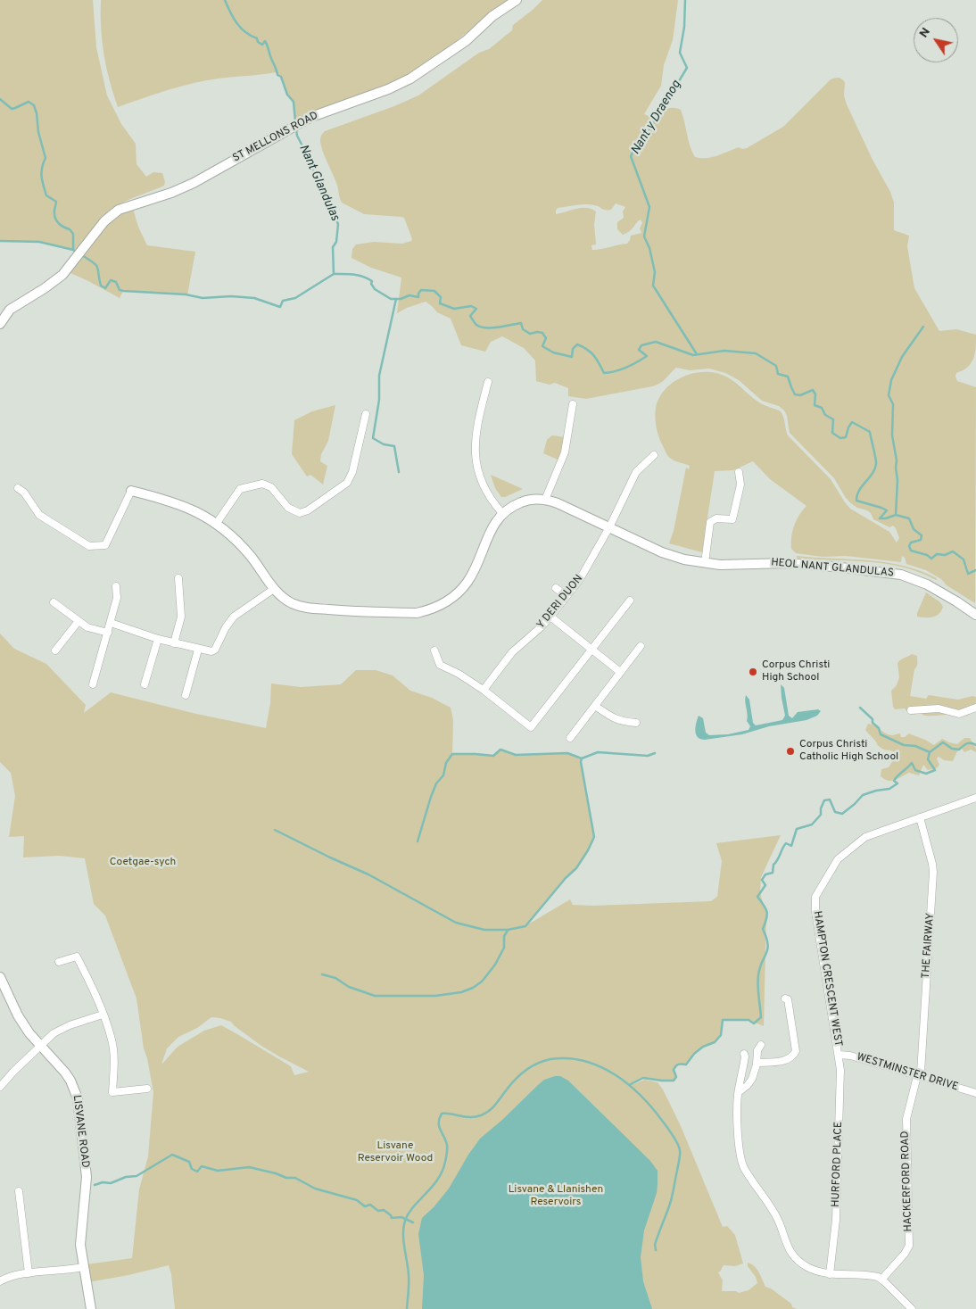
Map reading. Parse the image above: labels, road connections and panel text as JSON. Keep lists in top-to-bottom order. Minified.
{"streets":{"main road":["ST MELLONS ROAD","HEOL NANT GLANDULAS","LISVANE ROAD"],"street":["Y DERI DUON","THE FAIRWAY","HAMPTON CRESCENT WEST","WESTMINSTER DRIVE","HURFORD PLACE","HACKERFORD ROAD"]},"crossings":[["HEOL NANT GLANDULAS","Y DERI DUON"],["THE FAIRWAY","HAMPTON CRESCENT WEST"],["THE FAIRWAY","WESTMINSTER DRIVE"],["THE FAIRWAY","HACKERFORD ROAD"],["HAMPTON CRESCENT WEST","WESTMINSTER DRIVE"],["HAMPTON CRESCENT WEST","HURFORD PLACE"],["WESTMINSTER DRIVE","HURFORD PLACE"],["WESTMINSTER DRIVE","HACKERFORD ROAD"]],"water":["Nant y Draenog","Nant Glandulas"],"parks":["Coetgae-sych","Lisvane Reservoir Wood","Lisvane & Llanishen Reservoirs"],"places":["Corpus Christi High School","Corpus Christi Catholic High School"],"north":"top left"}
